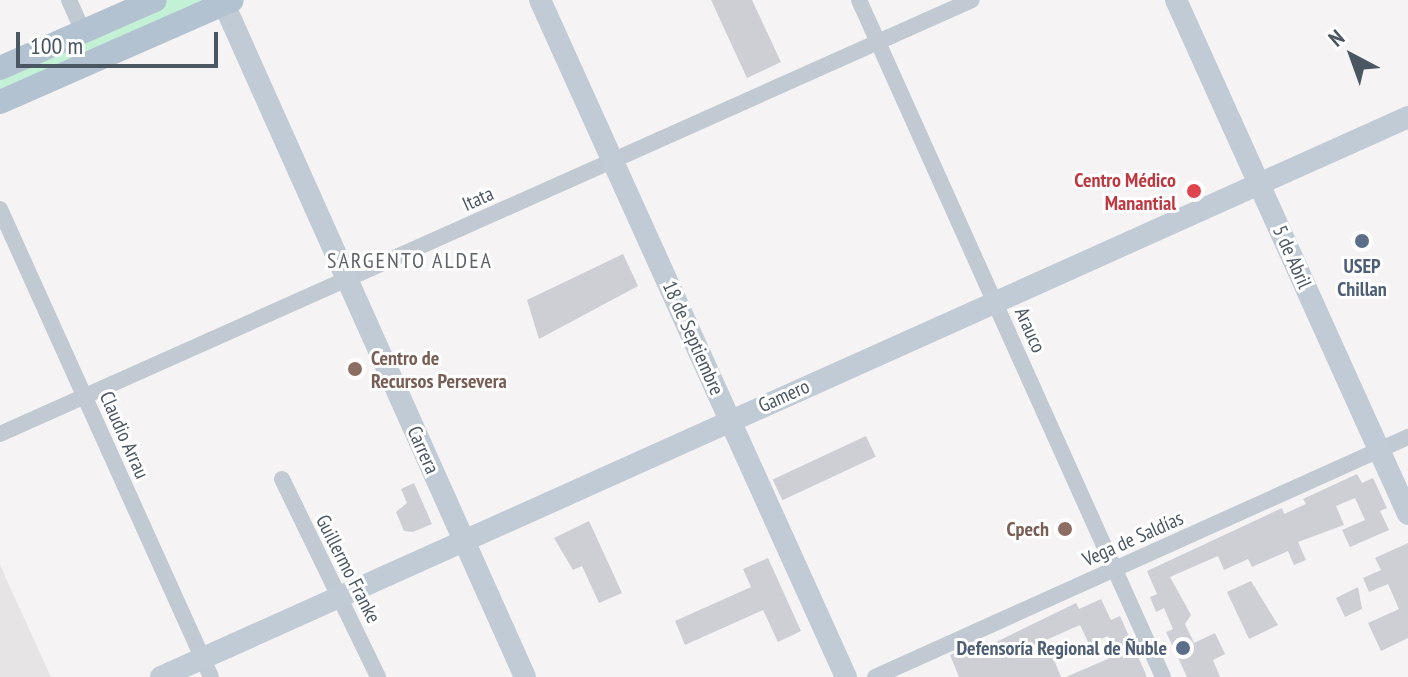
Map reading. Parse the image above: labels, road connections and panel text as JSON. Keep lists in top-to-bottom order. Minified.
{"streets":{"street":["Itata","5 de Abril","Arauco","18 de Septiembre","Gamero","Claudio Arrau","Carrera","Vega de Saldías","Guillermo Franke"]},"crossings":[["Itata","Arauco"],["Itata","18 de Septiembre"],["Itata","Claudio Arrau"],["Itata","Carrera"],["5 de Abril","Gamero"],["5 de Abril","Vega de Saldías"],["Arauco","Gamero"],["Arauco","Vega de Saldías"],["18 de Septiembre","Gamero"],["Gamero","Claudio Arrau"],["Gamero","Carrera"],["Gamero","Guillermo Franke"]],"districts":["SARGENTO ALDEA"],"places":["Centro Médico Manantial","USEP Chillan","Centro de Recursos Persevera","Cpech","Defensoría Regional de Ñuble"],"scale_bar":"100 m","north":"top left"}
